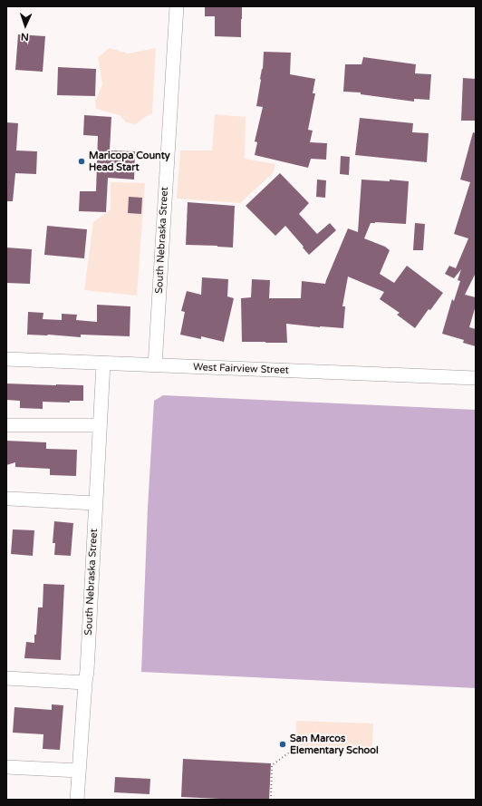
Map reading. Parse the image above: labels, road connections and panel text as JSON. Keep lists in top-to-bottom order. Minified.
{"streets":{"street":["South Nebraska Street","West Fairview Street"]},"crossings":[["South Nebraska Street","West Fairview Street"]],"places":["Maricopa County Head Start","San Marcos Elementary School"],"north":"bottom"}
